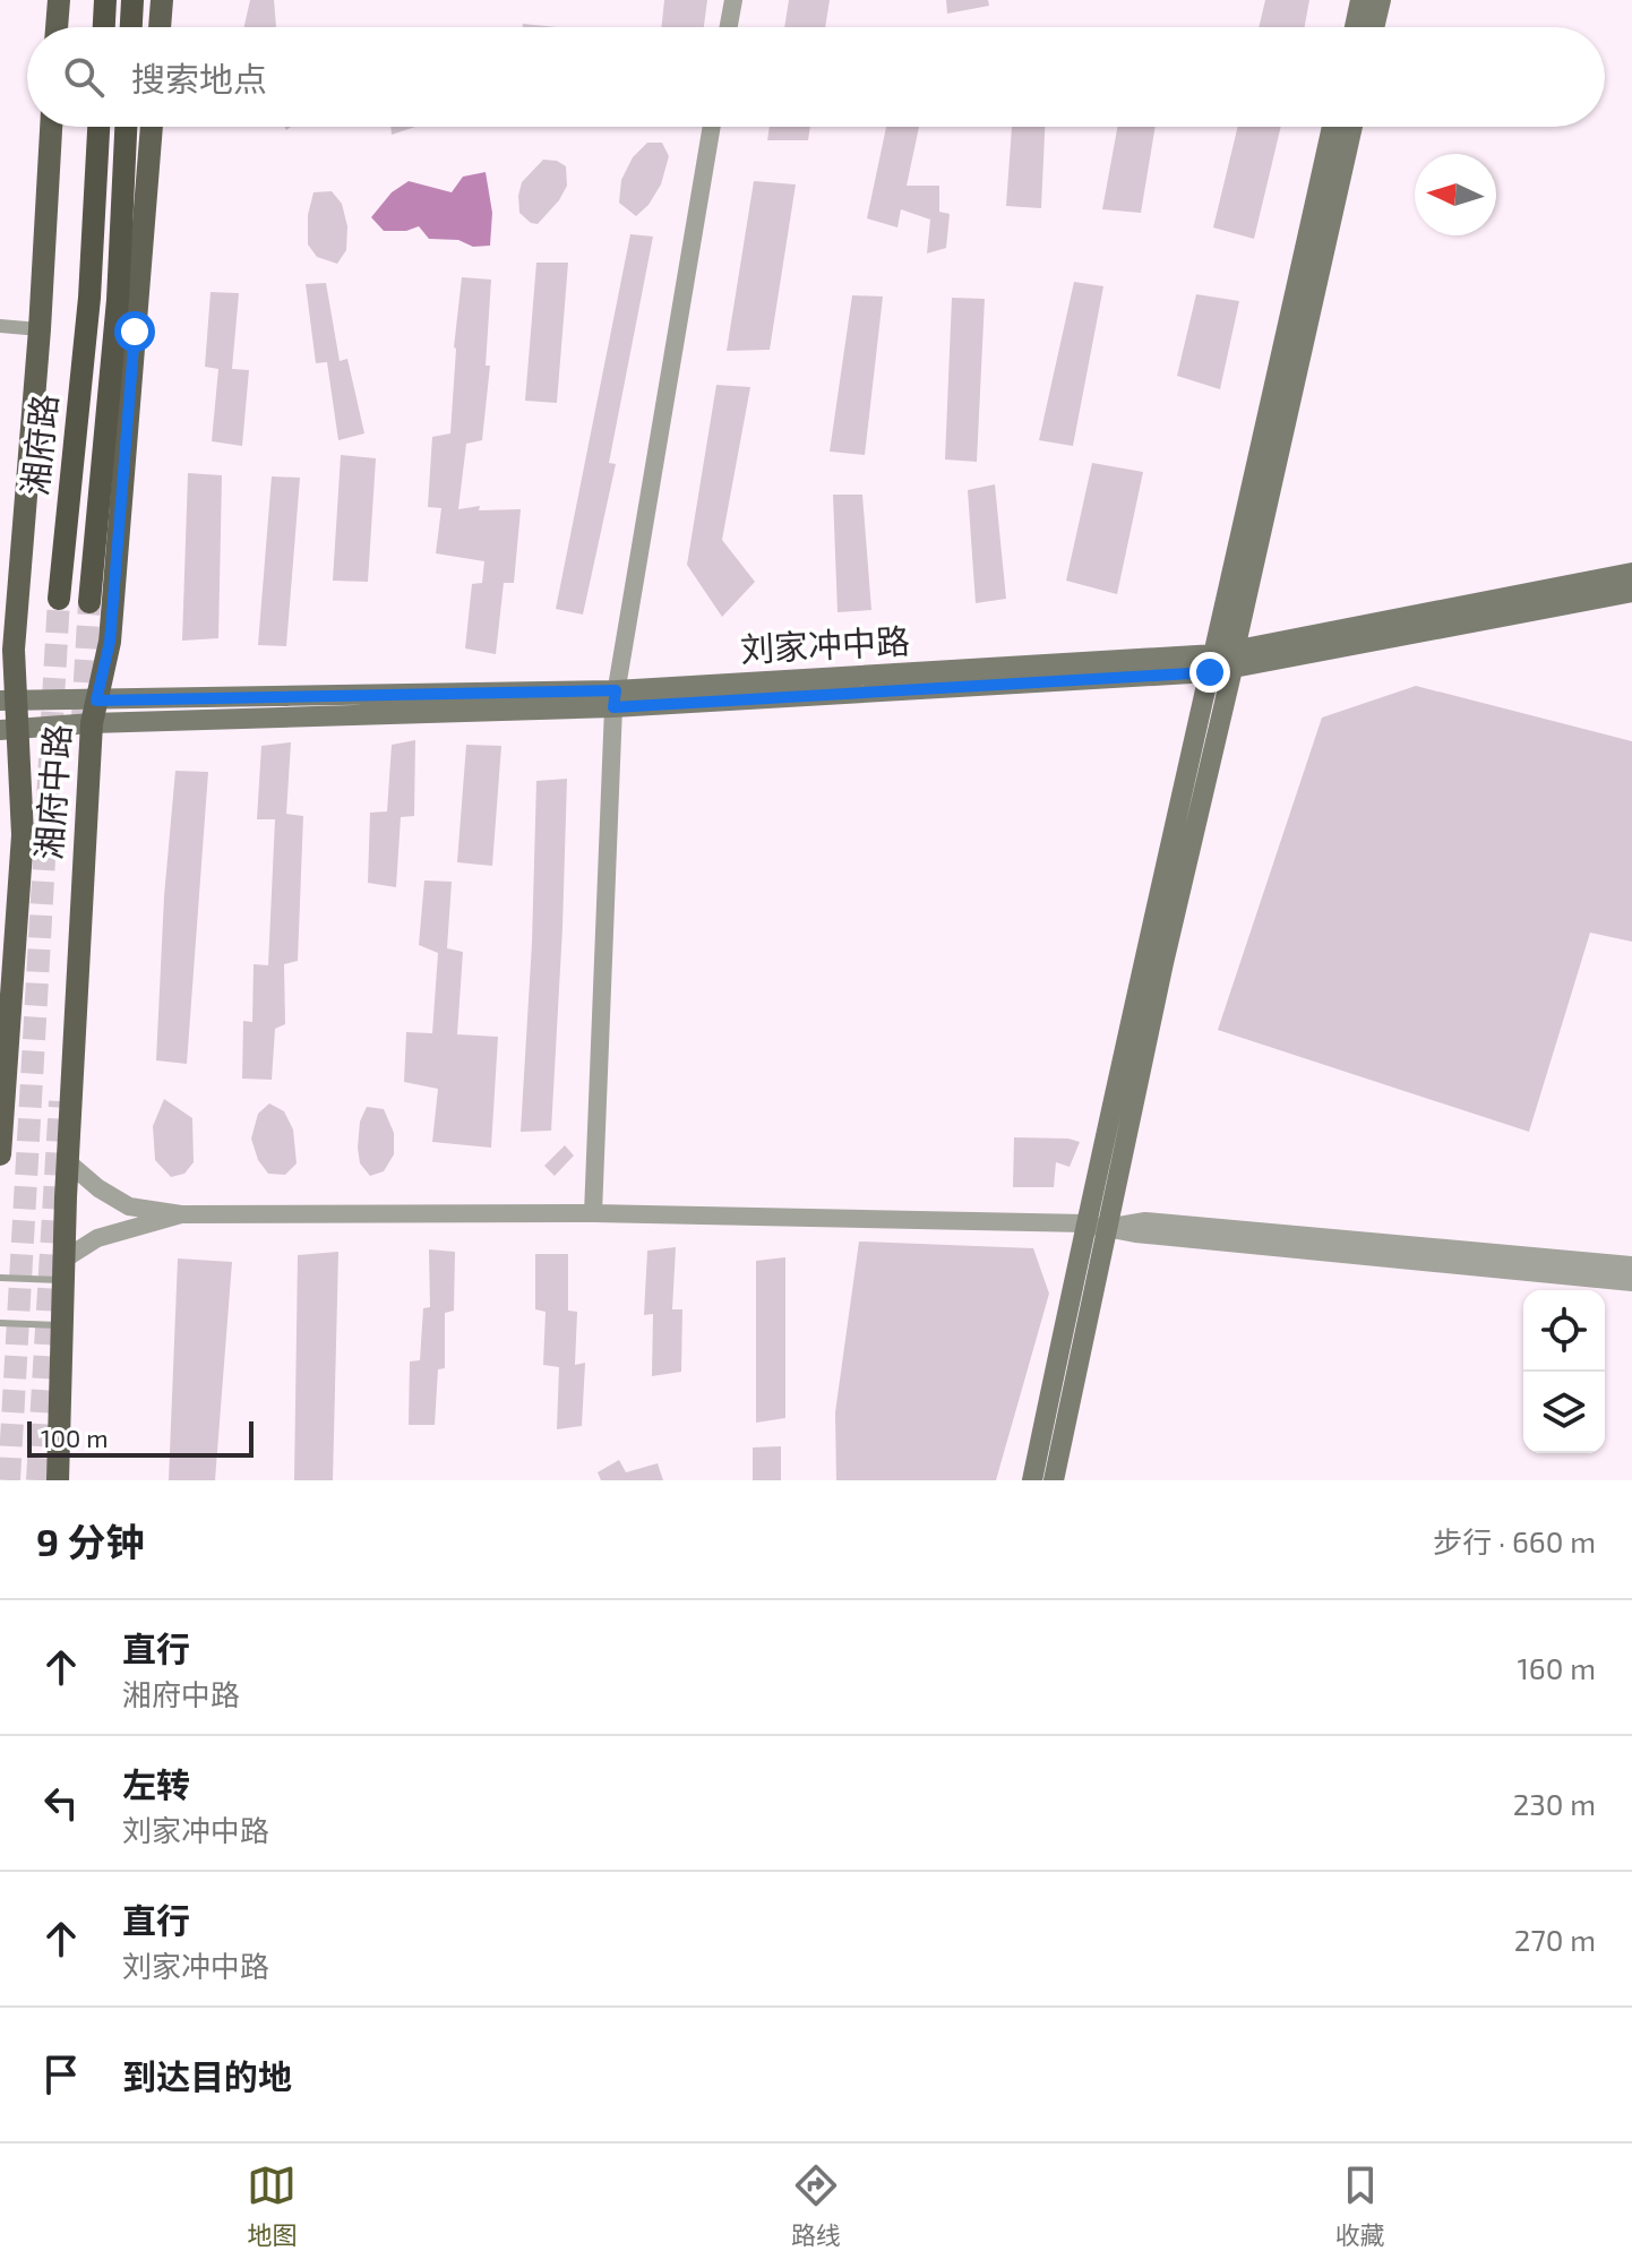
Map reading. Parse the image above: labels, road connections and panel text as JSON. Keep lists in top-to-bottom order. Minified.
{"streets":{"highway":["湘府路"],"main road":["刘家冲中路","湘府中路"]},"crossings":[["刘家冲中路","湘府中路"]],"scale_bar":"100 m","north":"left","page":{"search":"搜索地点","scale":"100 m","heading":["9 分钟","步行 · 660 m"],"list":[["直行","湘府中路","160 m"],["左转","刘家冲中路","230 m"],["直行","刘家冲中路","270 m"],"到达目的地"],"nav":["地图","路线","收藏"]}}
